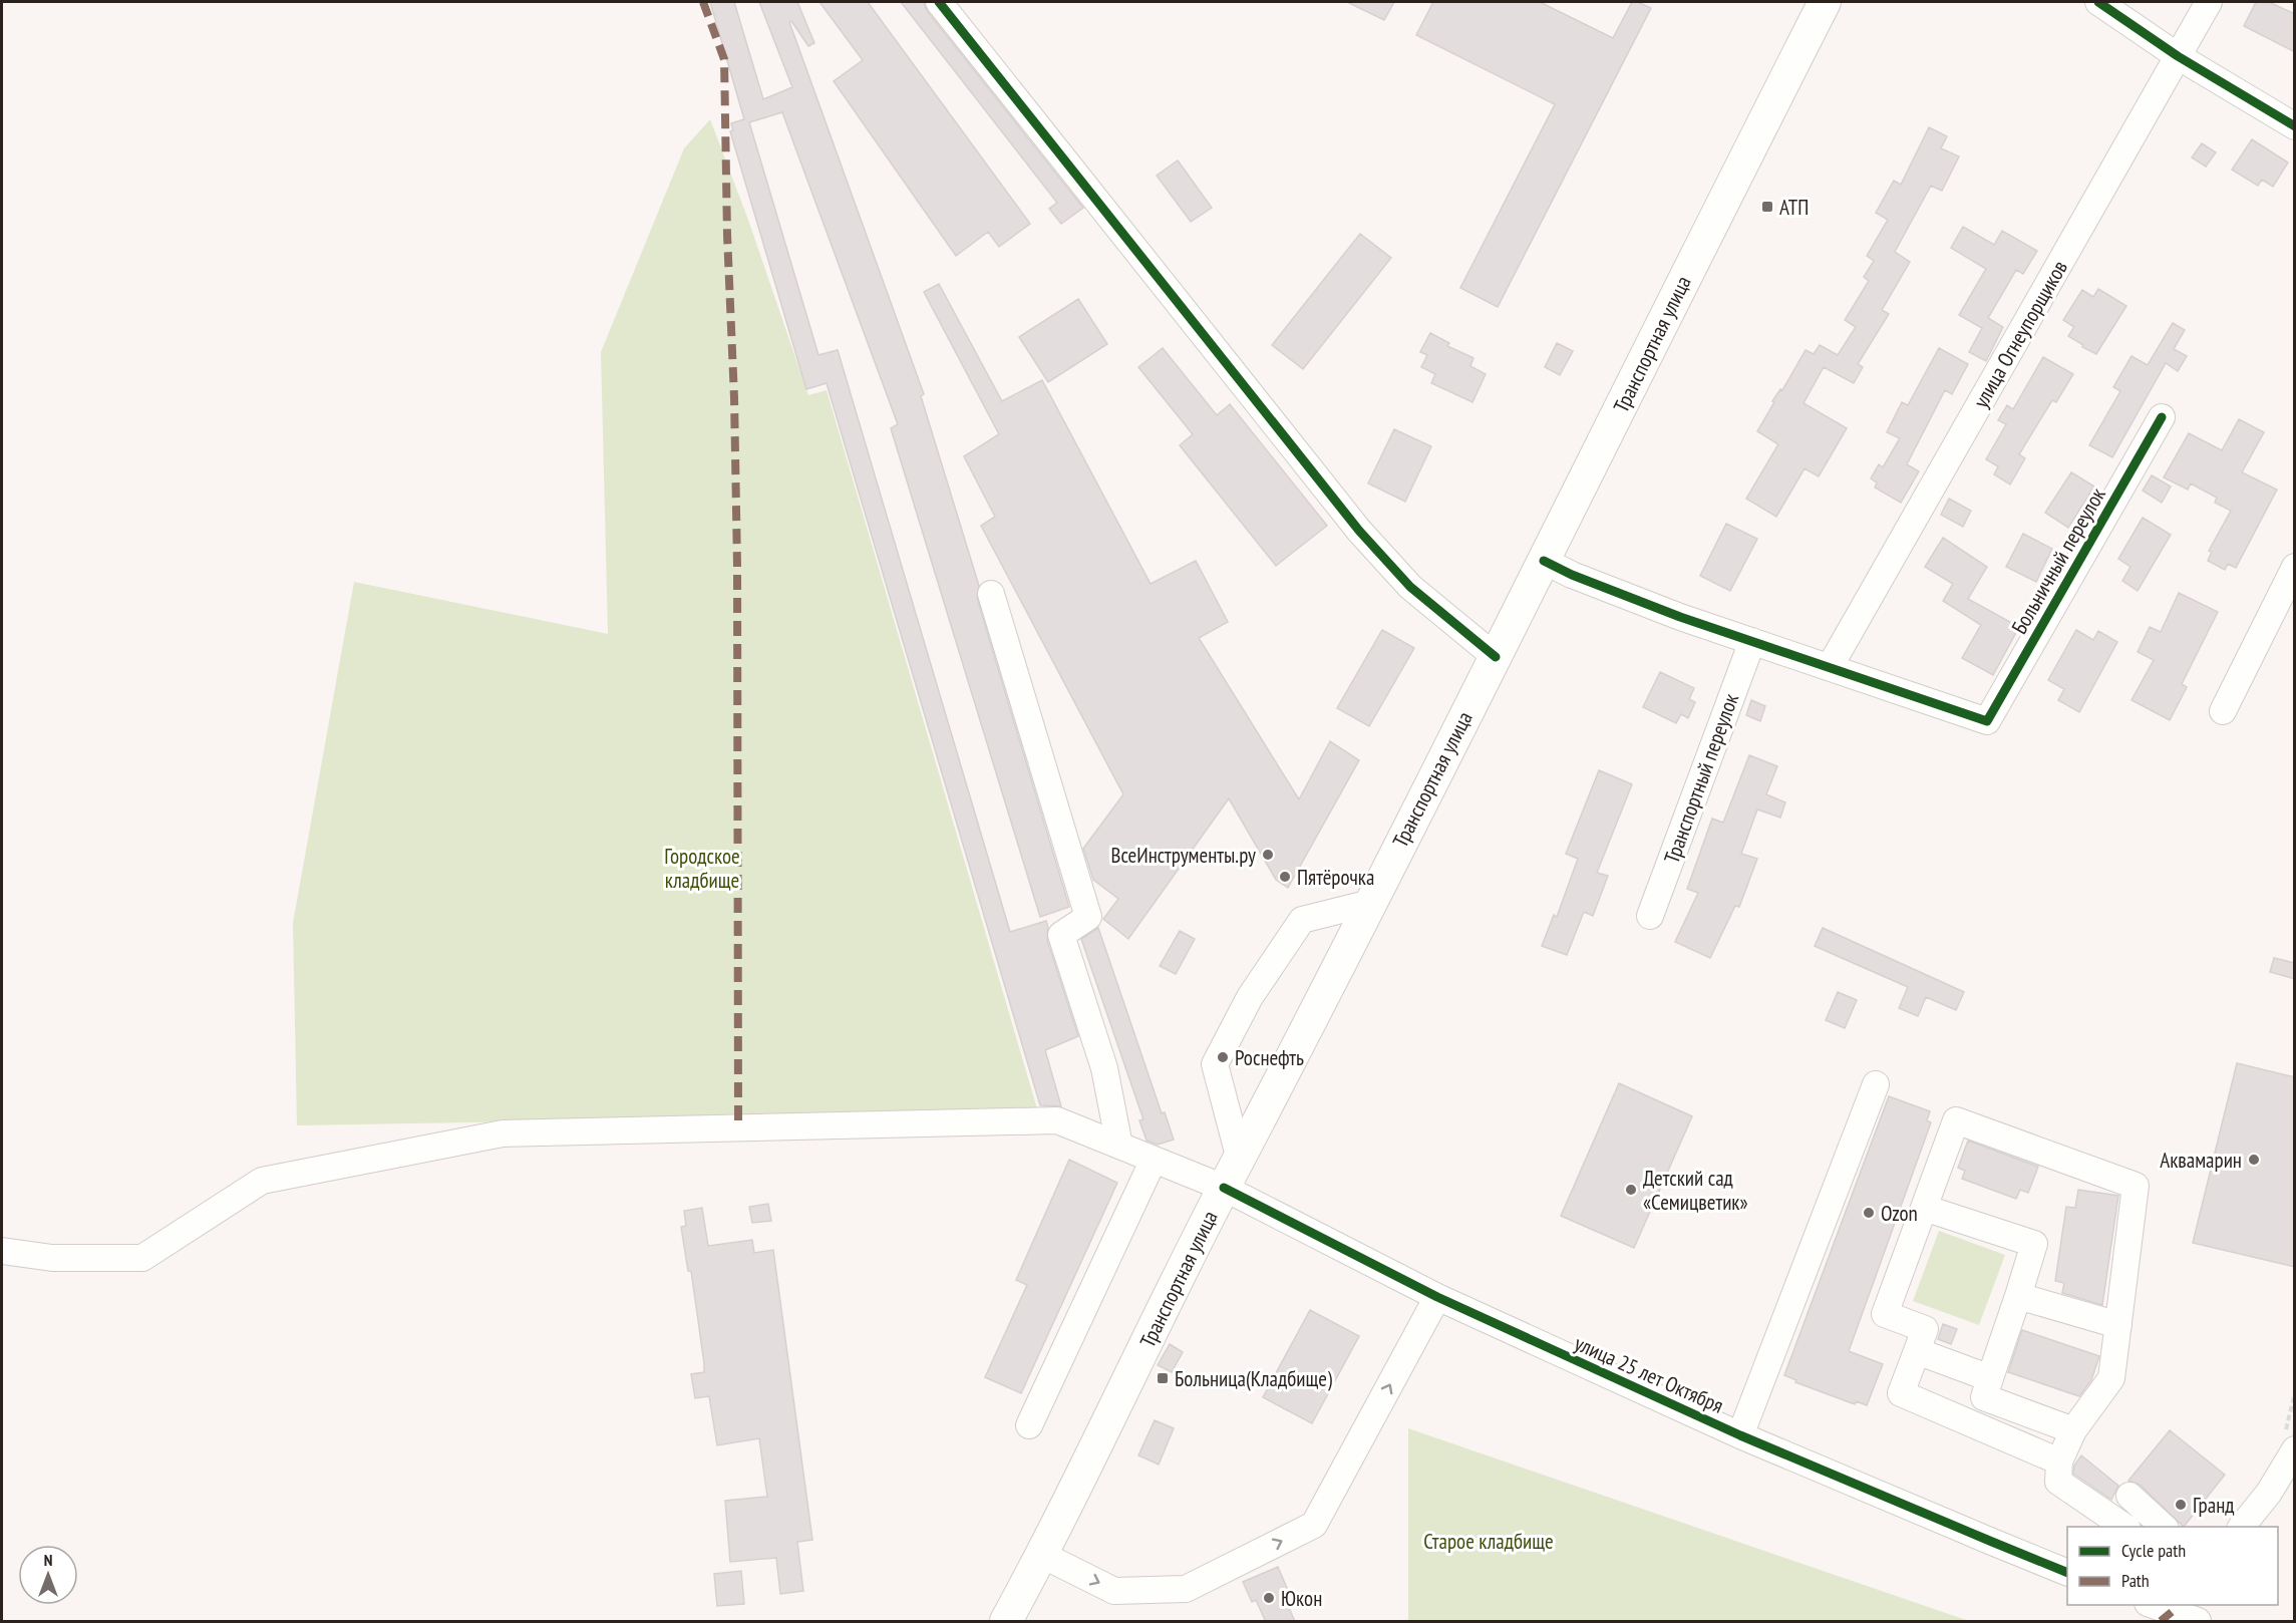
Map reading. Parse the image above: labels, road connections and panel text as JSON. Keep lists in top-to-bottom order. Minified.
{"streets":{"main road":["Транспортная улица"],"street":["улица Огнеупорщиков","Больничный переулок","Транспортный переулок","улица 25 лет Октября"]},"crossings":[["улица Огнеупорщиков","Больничный переулок"],["Транспортная улица","улица 25 лет Октября"]],"parks":["Городское кладбище","Старое кладбище"],"places":{"transit":["АТП","Больница(Кладбище)"],"other":["ВсеИнструменты.ру","Пятёрочка","Роснефть","Аквамарин","Детский сад «Семицветик»","Ozon","Гранд","Юкон"]},"legend":["Cycle path","Path"],"north":"top"}
